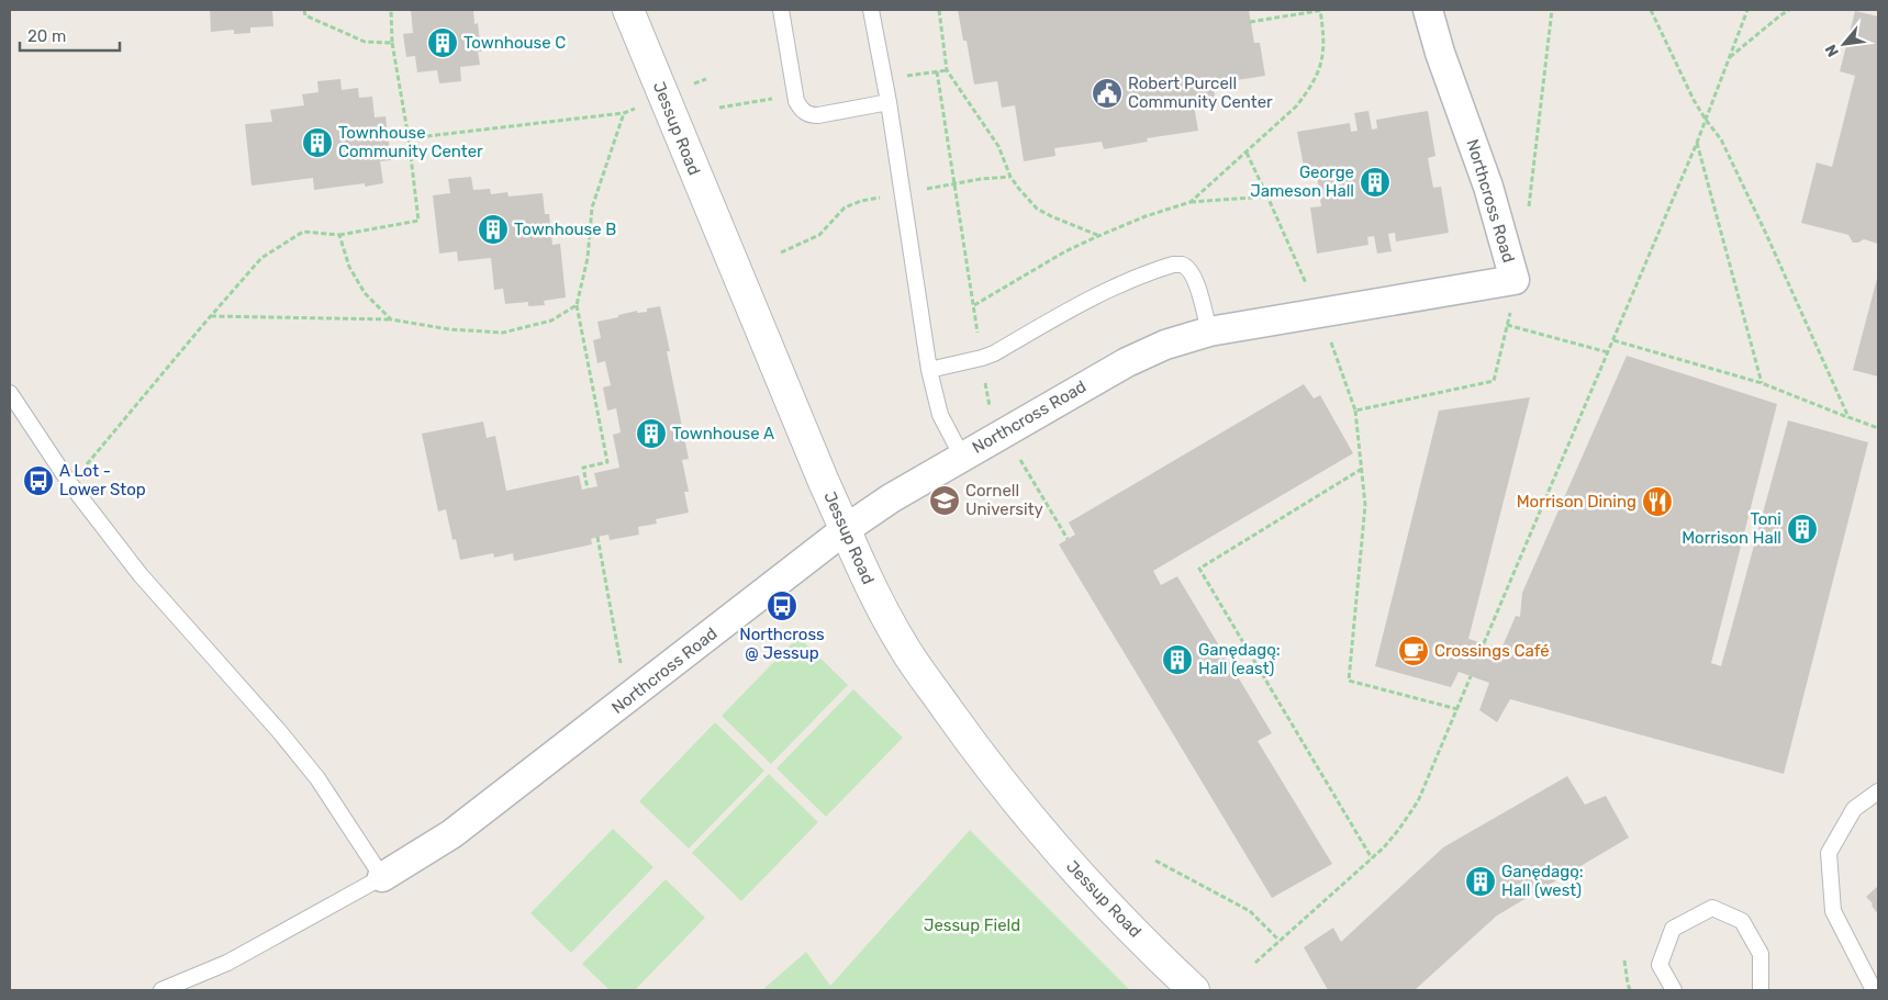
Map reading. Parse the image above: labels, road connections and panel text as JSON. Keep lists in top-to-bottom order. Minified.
{"streets":{"street":["Jessup Road","Northcross Road"]},"crossings":[["Jessup Road","Northcross Road"]],"parks":["Jessup Field"],"places":{"building":["Townhouse C","Townhouse Community Center","George Jameson Hall","Townhouse B","Townhouse A","Toni Morrison Hall","Ganędagǫ: Hall (east)","Ganędagǫ: Hall (west)"],"public building":["Robert Purcell Community Center"],"bus stop":["A Lot - Lower Stop","Northcross @ Jessup"],"school or university":["Cornell University"],"restaurant":["Morrison Dining"],"cafe":["Crossings Café"]},"scale_bar":"20 m","north":"bottom left"}
